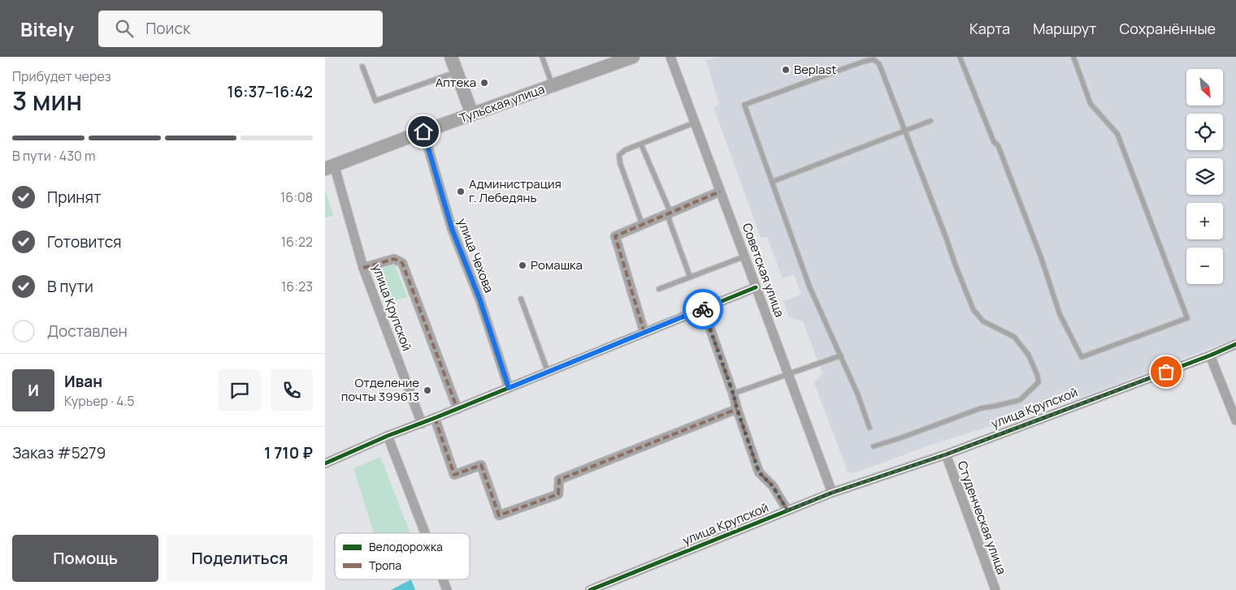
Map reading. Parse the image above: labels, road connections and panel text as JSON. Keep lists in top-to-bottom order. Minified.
{"streets":{"main road":["Тульская улица"],"street":["улица Чехова","Советская улица","улица Крупской","Студенческая улица"]},"crossings":[["Тульская улица","улица Чехова"],["Тульская улица","улица Крупской"],["Советская улица","улица Крупской"],["улица Крупской","Студенческая улица"]],"places":["Beplast","Аптека","Администрация г. Лебедянь","Ромашка","Отделение почты 399613"],"legend":["Велодорожка","Тропа"],"north":"bottom right","page":{"header":"Bitely","search":"Поиск","nav":["Карта","Маршрут","Сохранённые"],"heading":["3 мин","Прибудет через","16:37–16:42"],"panel":["Иван","Курьер · 4.5","Заказ #5279","1 710 ₽"],"map_buttons":["+","−"],"bar":"В пути · 430 m","list":[["Принят","16:08"],["Готовится","16:22"],["В пути","16:23"],"Доставлен"],"round":"И","buttons":["Помощь","Поделиться"]}}
